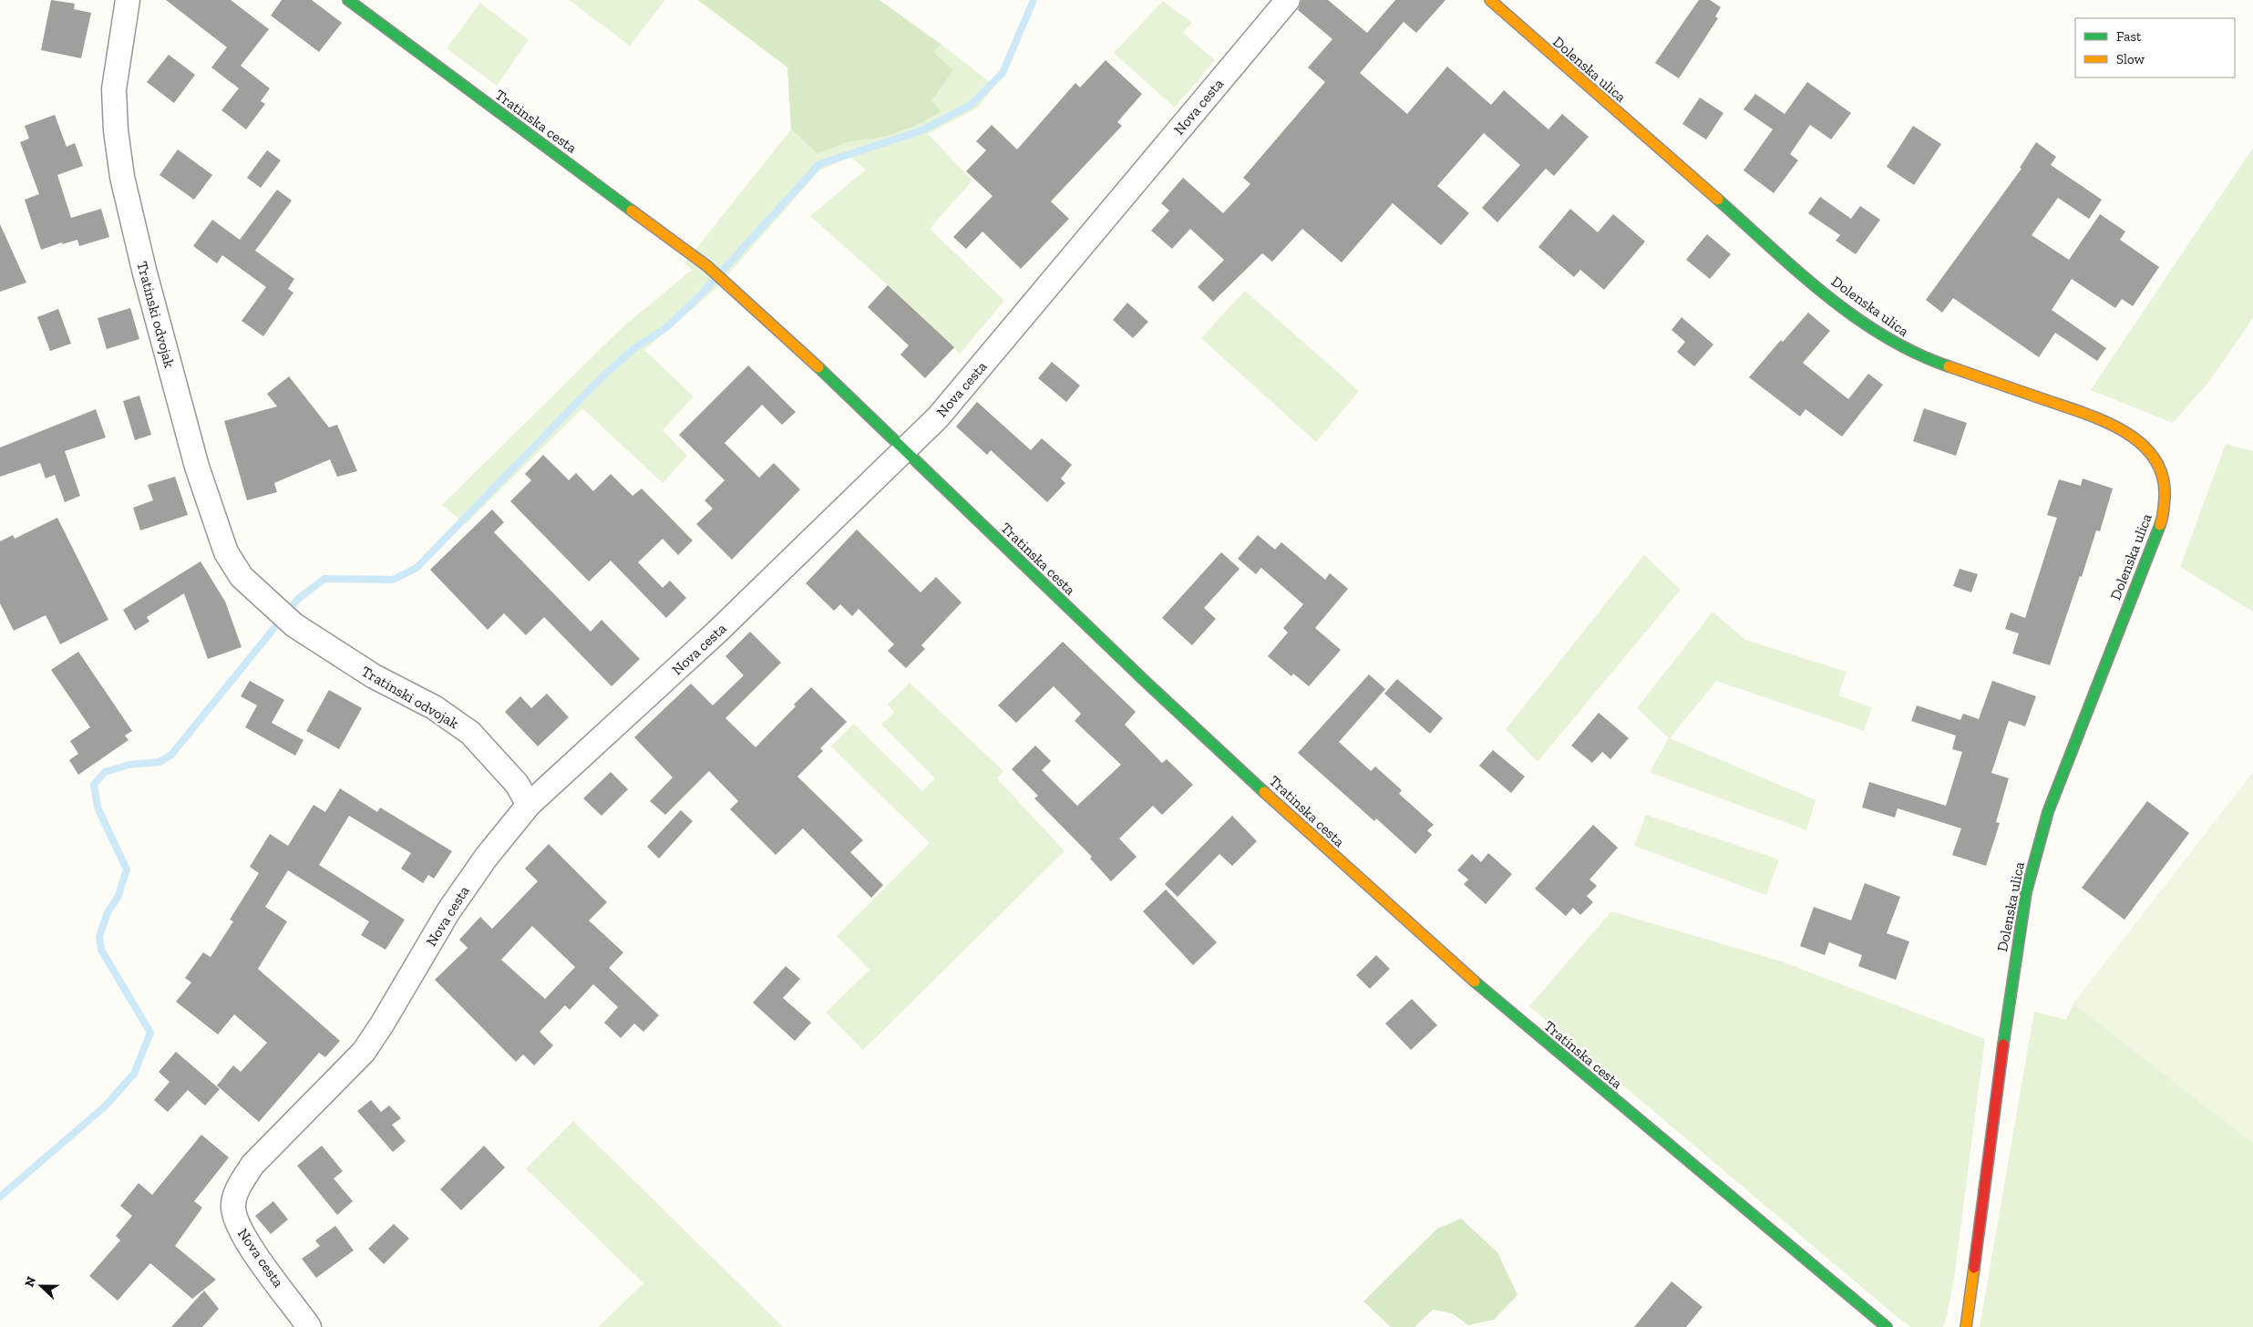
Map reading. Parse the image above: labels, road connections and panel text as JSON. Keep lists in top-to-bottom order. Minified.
{"streets":{"main road":["Dolenska ulica","Tratinska cesta"],"street":["Nova cesta","Tratinski odvojak"]},"crossings":[["Nova cesta","Tratinska cesta"],["Nova cesta","Tratinski odvojak"]],"legend":["Fast","Slow"],"north":"left"}
